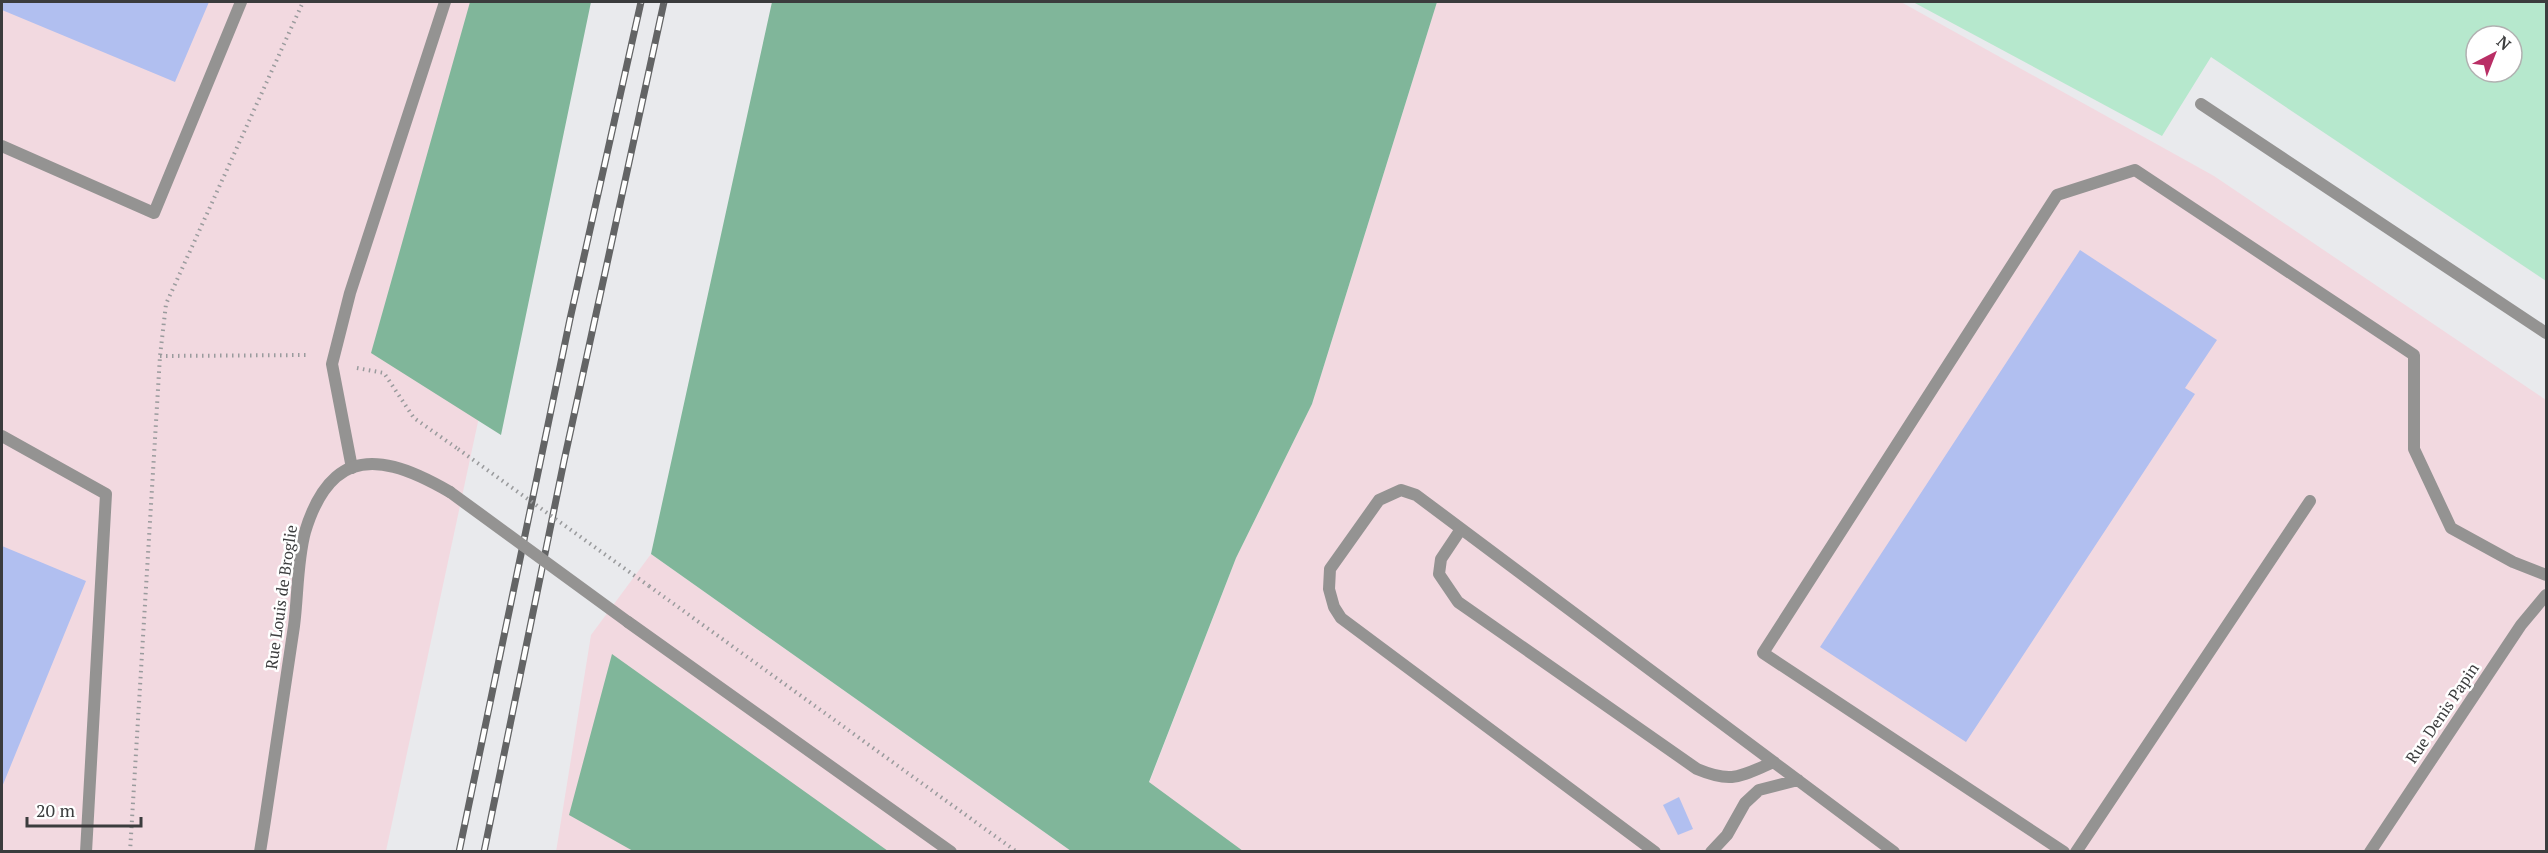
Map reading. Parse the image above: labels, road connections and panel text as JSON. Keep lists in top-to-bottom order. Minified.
{"streets":{"street":["Rue Louis de Broglie","Rue Denis Papin"]},"scale_bar":"20 m","north":"top right"}
